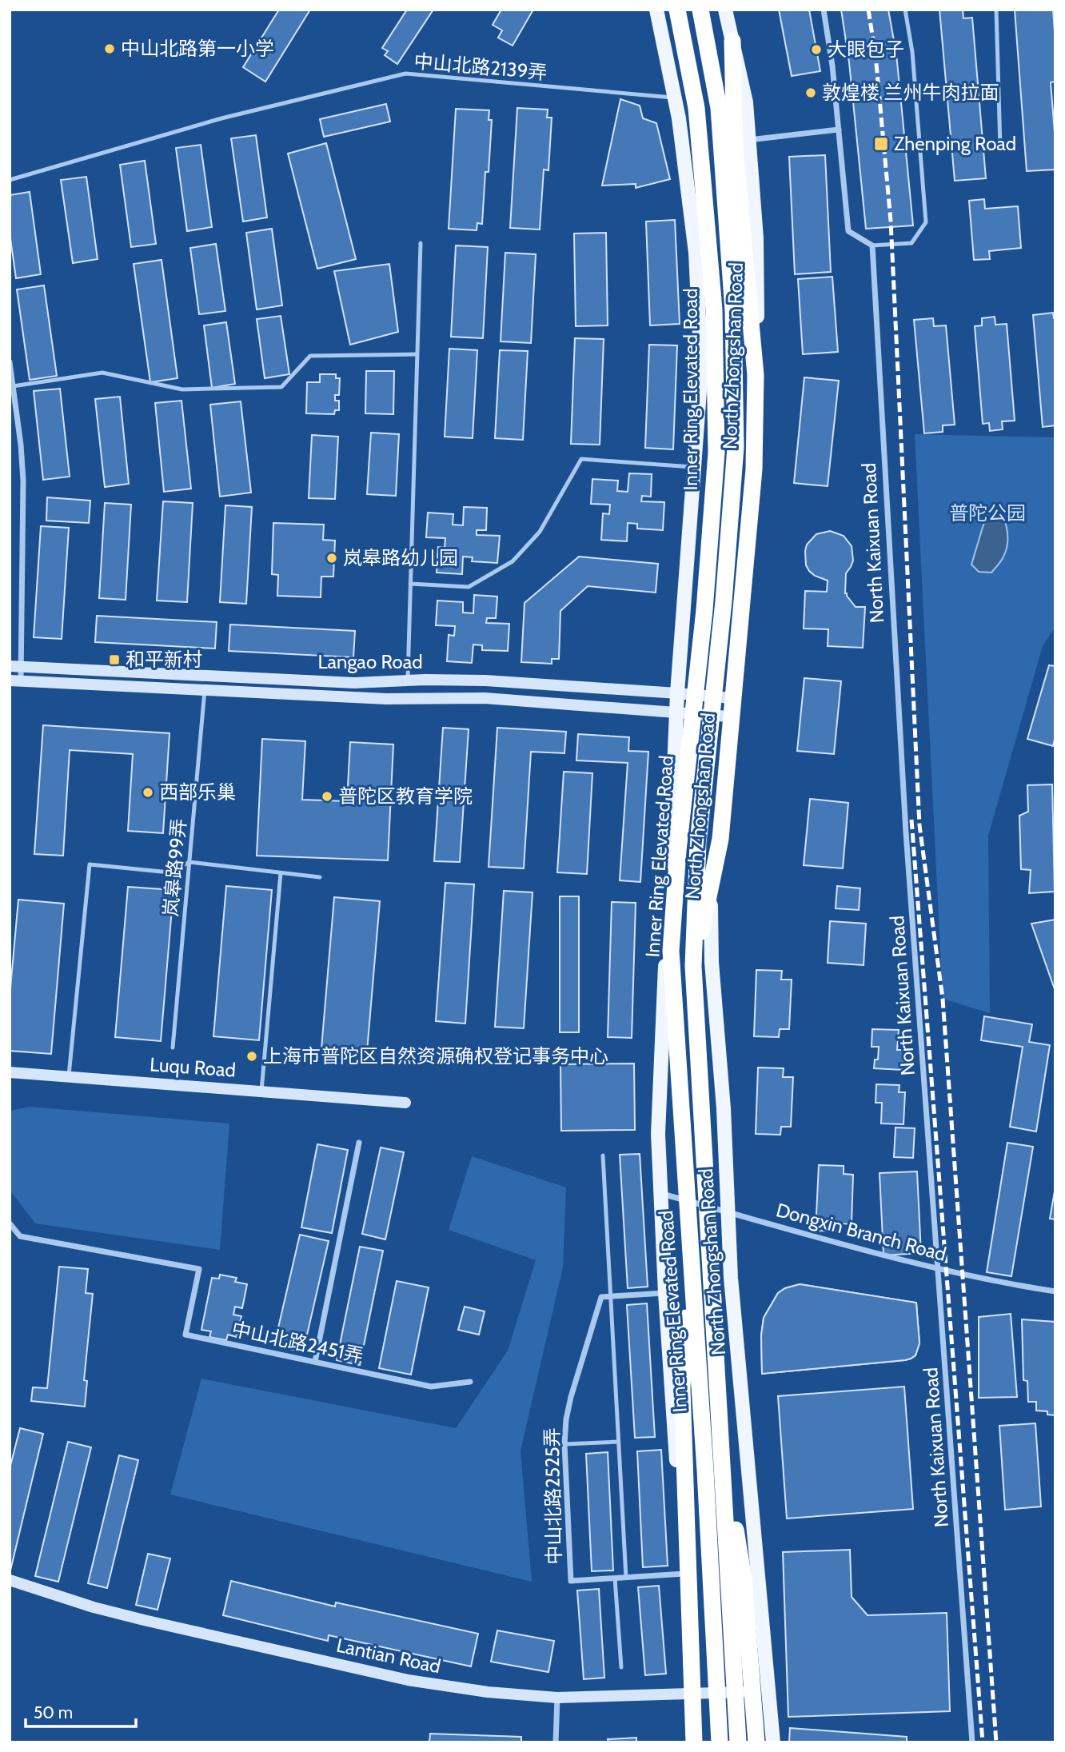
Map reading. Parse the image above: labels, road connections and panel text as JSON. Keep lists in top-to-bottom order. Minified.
{"streets":{"highway":["Inner Ring Elevated Road"],"main road":["North Zhongshan Road","Langao Road","Luqu Road","Lantian Road"],"street":["North Kaixuan Road","Dongxin Branch Road","中山北路2451弄","中山北路2525弄"],"lane":["中山北路2139弄","岚皋路99弄"]},"crossings":[["中山北路2139弄","North Zhongshan Road"],["North Zhongshan Road","Langao Road"],["North Zhongshan Road","Dongxin Branch Road"],["North Zhongshan Road","中山北路2525弄"],["North Zhongshan Road","Lantian Road"],["North Kaixuan Road","Dongxin Branch Road"],["Langao Road","岚皋路99弄"]],"parks":["普陀公园"],"places":{"other":["中山北路第一小学","大眼包子","敦煌楼 兰州牛肉拉面","岚皋路幼儿园","西部乐巢","普陀区教育学院","上海市普陀区自然资源确权登记事务中心"],"transit":["Zhenping Road","和平新村"]},"scale_bar":"50 m"}
